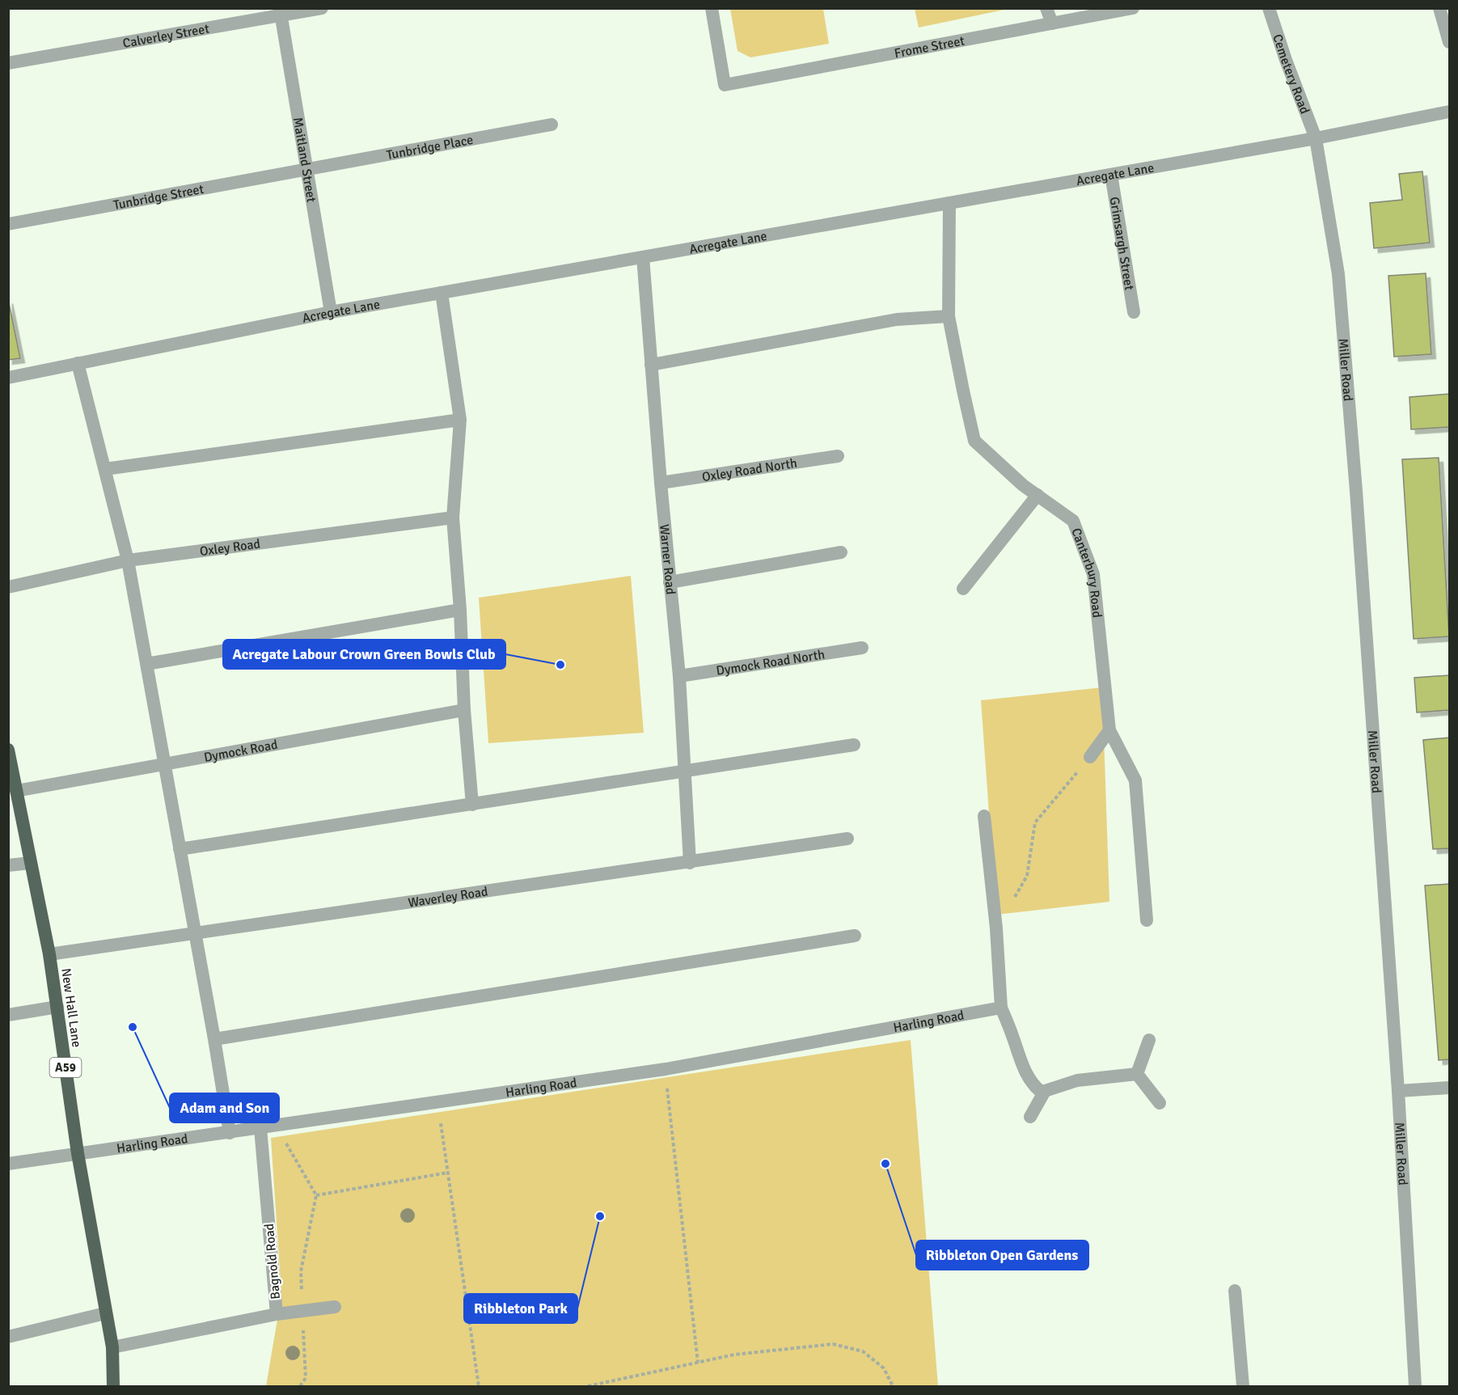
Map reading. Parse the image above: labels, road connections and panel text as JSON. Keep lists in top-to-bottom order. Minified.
{"streets":{"highway":["New Hall Lane","A59"],"street":["Calverley Street","Frome Street","Cemetery Road","Tunbridge Place","Maitland Street","Acregate Lane","Tunbridge Street","Grimsargh Street","Miller Road","Oxley Road North","Oxley Road","Warner Road","Canterbury Road","Dymock Road North","Dymock Road","Waverley Road","Harling Road","Bagnold Road"]},"crossings":[["Calverley Street","Maitland Street"],["Cemetery Road","Acregate Lane"],["Cemetery Road","Miller Road"],["Tunbridge Place","Maitland Street"],["Tunbridge Place","Tunbridge Street"],["Maitland Street","Acregate Lane"],["Maitland Street","Tunbridge Street"],["Acregate Lane","Grimsargh Street"],["Acregate Lane","Miller Road"],["Acregate Lane","Warner Road"],["Acregate Lane","Canterbury Road"],["Oxley Road North","Warner Road"],["Warner Road","Dymock Road North"],["Warner Road","Waverley Road"],["Dymock Road","New Hall Lane"],["Waverley Road","New Hall Lane"],["New Hall Lane","Harling Road"],["New Hall Lane","Bagnold Road"],["Harling Road","Bagnold Road"]],"places":["Acregate Labour Crown Green Bowls Club","Adam and Son","Ribbleton Open Gardens","Ribbleton Park"]}
